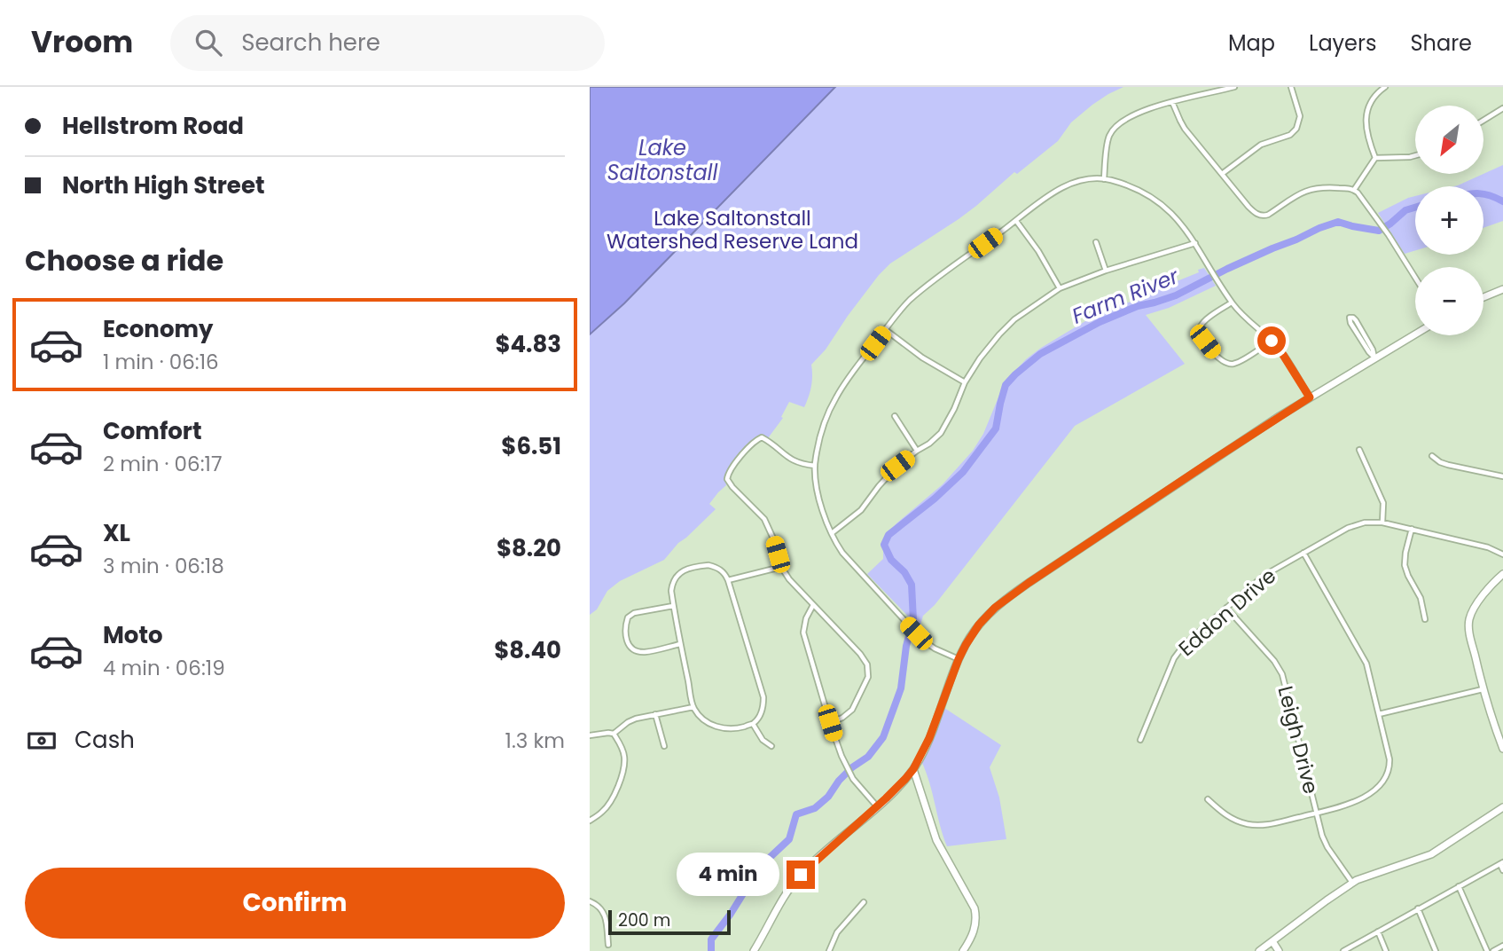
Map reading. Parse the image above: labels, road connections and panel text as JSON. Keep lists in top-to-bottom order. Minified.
{"streets":{"street":["Eddon Drive","Leigh Drive"]},"crossings":[["Eddon Drive","Leigh Drive"]],"water":["Lake Saltonstall","Farm River"],"parks":["Lake Saltonstall Watershed Reserve Land"],"scale_bar":"200 m","north":"bottom left","page":{"header":"Vroom","search":"Search here","nav":["Map","Layers","Share"],"banner":["Hellstrom Road","North High Street"],"map_buttons":["+","−"],"heading":"Choose a ride","list":[{"name":"Economy","note":"1 min · 06:16","value":"$4.83"},{"name":"Comfort","note":"2 min · 06:17","value":"$6.51"},{"name":"XL","note":"3 min · 06:18","value":"$8.20"},{"name":"Moto","note":"4 min · 06:19","value":"$8.40"}],"pay":["Cash","1.3 km"],"bubble":"4 min","buttons":"Confirm","scale":"200 m"}}
